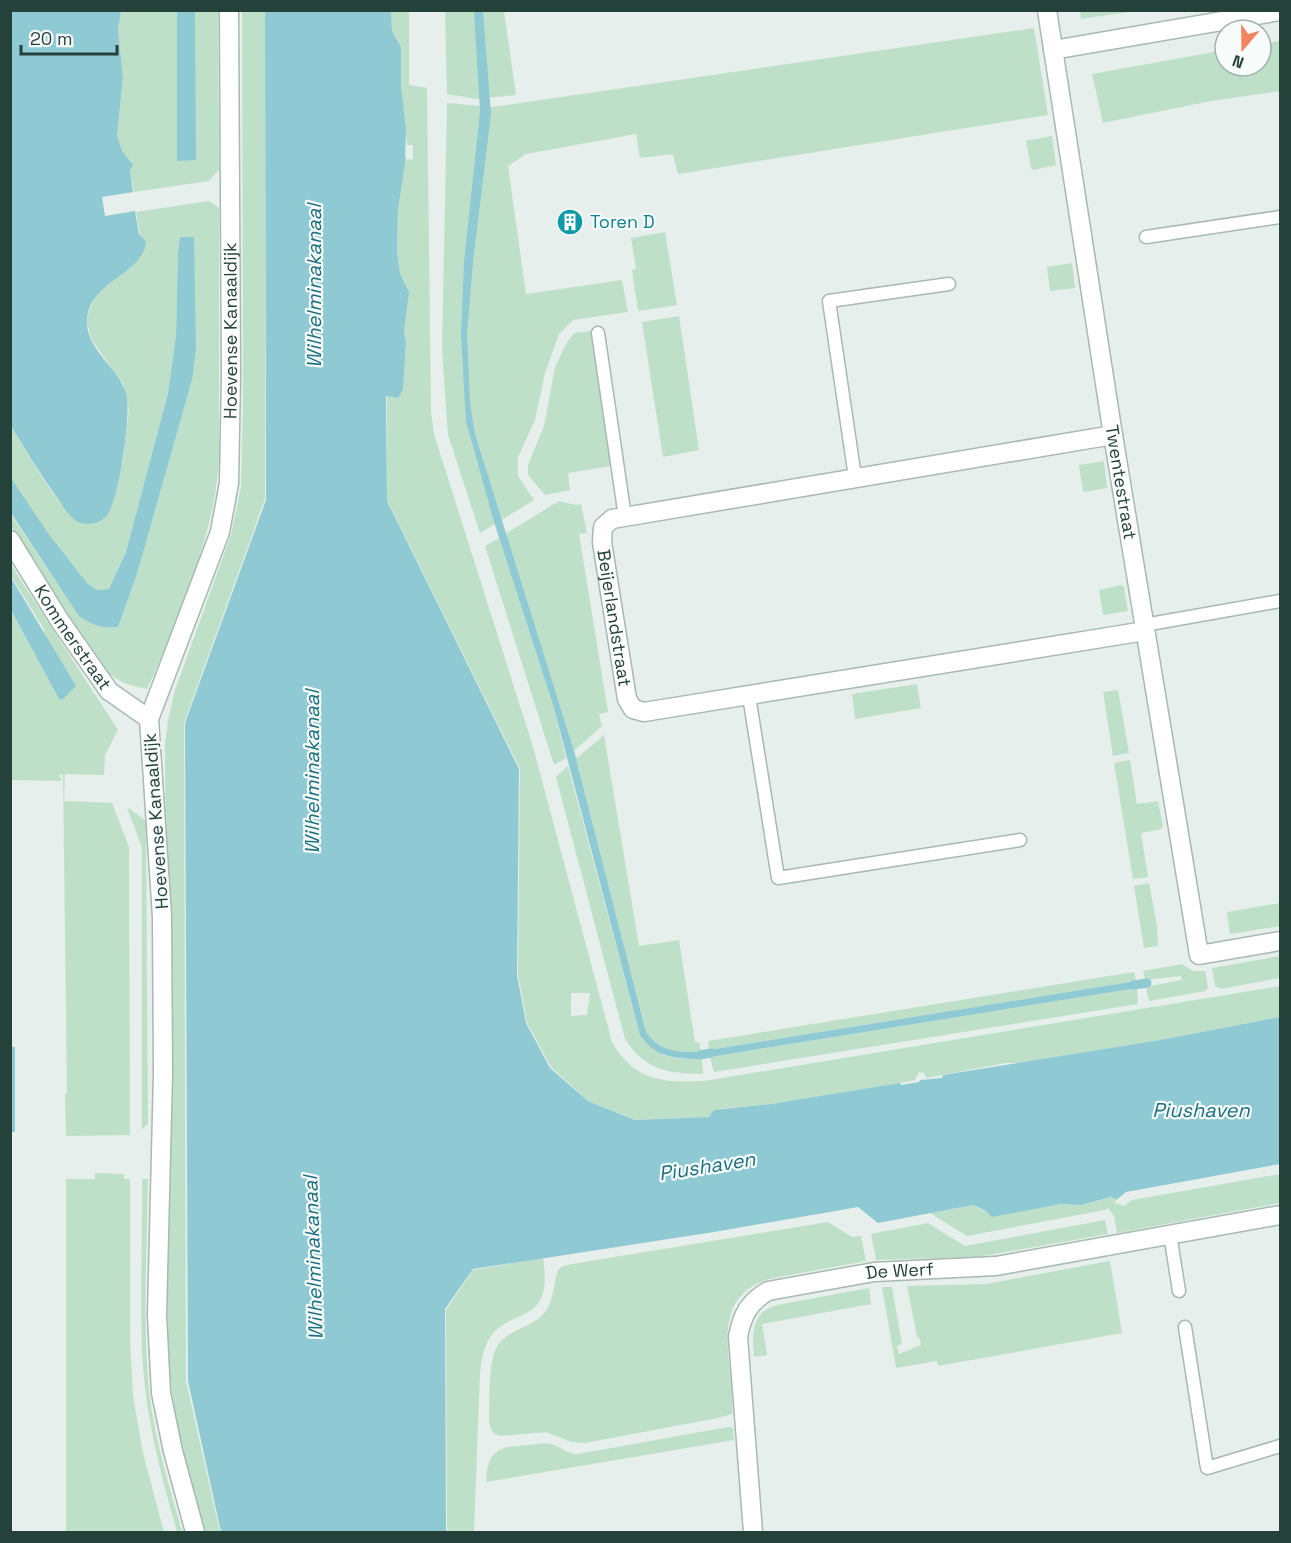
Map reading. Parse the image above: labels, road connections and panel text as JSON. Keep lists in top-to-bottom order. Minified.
{"streets":{"street":["Hoevense Kanaaldijk","Twentestraat","Beijerlandstraat","Kommerstraat","De Werf"]},"crossings":[["Hoevense Kanaaldijk","Kommerstraat"],["Twentestraat","Beijerlandstraat"]],"water":["Wilhelminakanaal","Piushaven"],"places":{"building":["Toren D"]},"scale_bar":"20 m","north":"bottom"}
